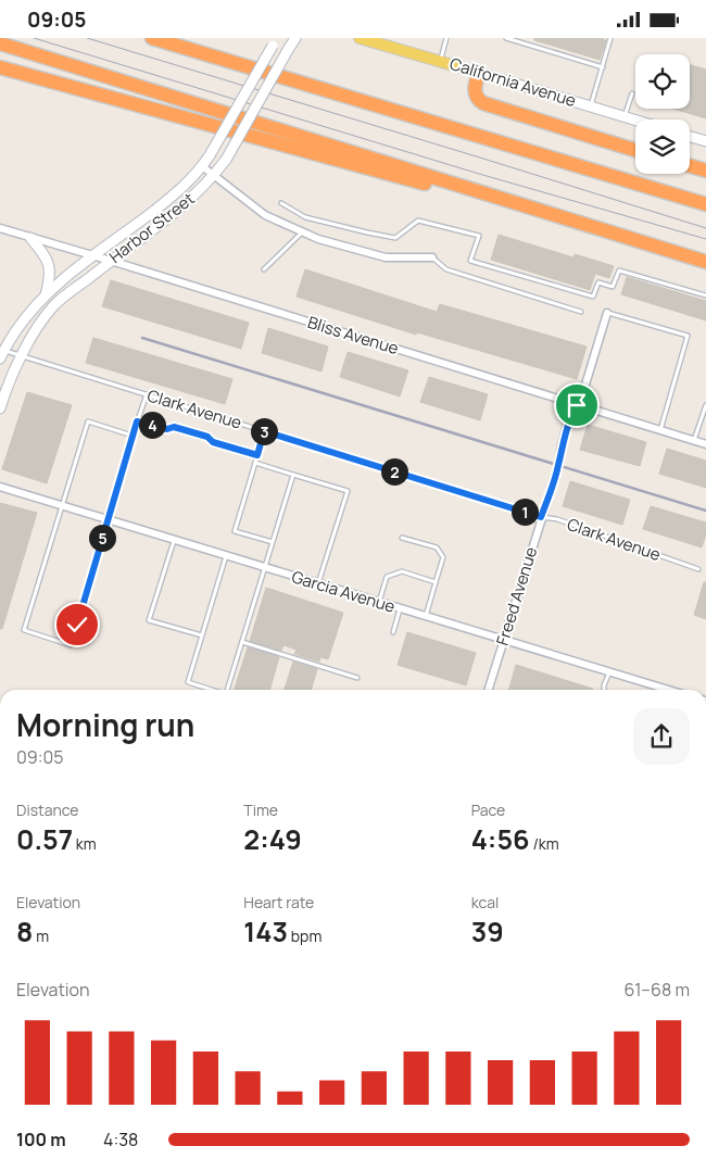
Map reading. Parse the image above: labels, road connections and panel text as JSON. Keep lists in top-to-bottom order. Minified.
{"streets":{"main road":["California Avenue"],"street":["Harbor Street","Bliss Avenue","Garcia Avenue","Freed Avenue"],"lane":["Clark Avenue"]},"crossings":[["Harbor Street","Bliss Avenue"],["Harbor Street","Clark Avenue"],["Bliss Avenue","Freed Avenue"],["Clark Avenue","Freed Avenue"],["Garcia Avenue","Freed Avenue"]],"page":{"status":"09:05","pins":["4","3","2","1","5"],"heading":["Morning run","09:05"],"stats":[["Distance","0.57 km"],["Time","2:49"],["Pace","4:56 /km"],["Elevation","8 m"],["Heart rate","143 bpm"],["kcal","39"]],"chart":["Elevation","61–68 m"],"list":[{"name":"100 m","note":"4:38"}]}}
